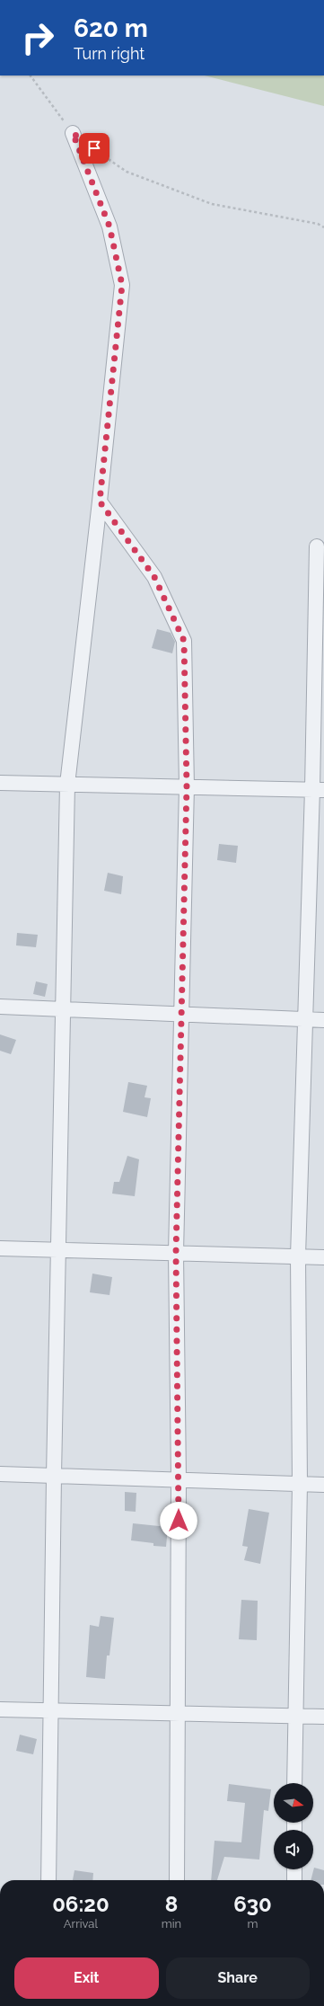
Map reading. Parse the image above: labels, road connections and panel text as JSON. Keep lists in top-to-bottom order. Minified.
{"north":"right","page":{"turn":["620 m","Turn right"],"eta":["06:20","Arrival","8","min","630","m"],"buttons":["Exit","Share"]}}
